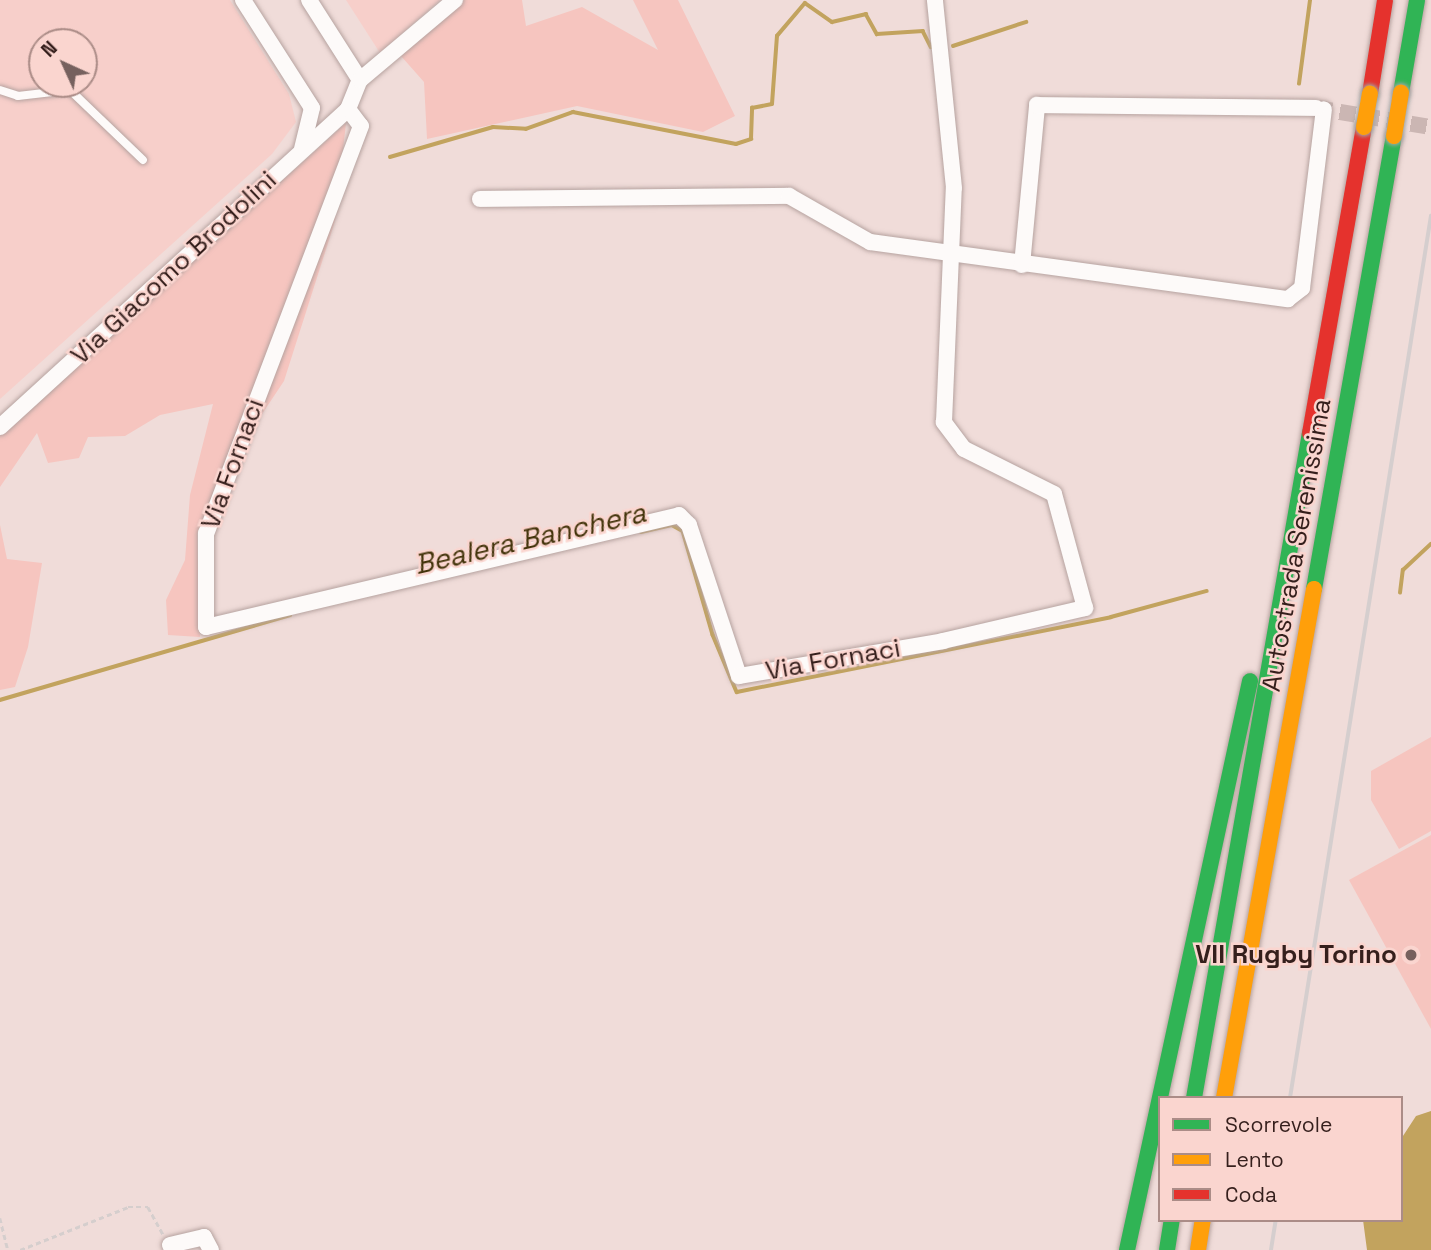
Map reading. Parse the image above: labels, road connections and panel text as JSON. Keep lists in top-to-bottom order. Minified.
{"streets":{"highway":["Autostrada Serenissima"],"street":["Via Giacomo Brodolini","Via Fornaci"]},"crossings":[["Via Giacomo Brodolini","Via Fornaci"]],"water":["Bealera Banchera"],"places":["VII Rugby Torino"],"legend":["Scorrevole","Lento","Coda"],"north":"top left"}
